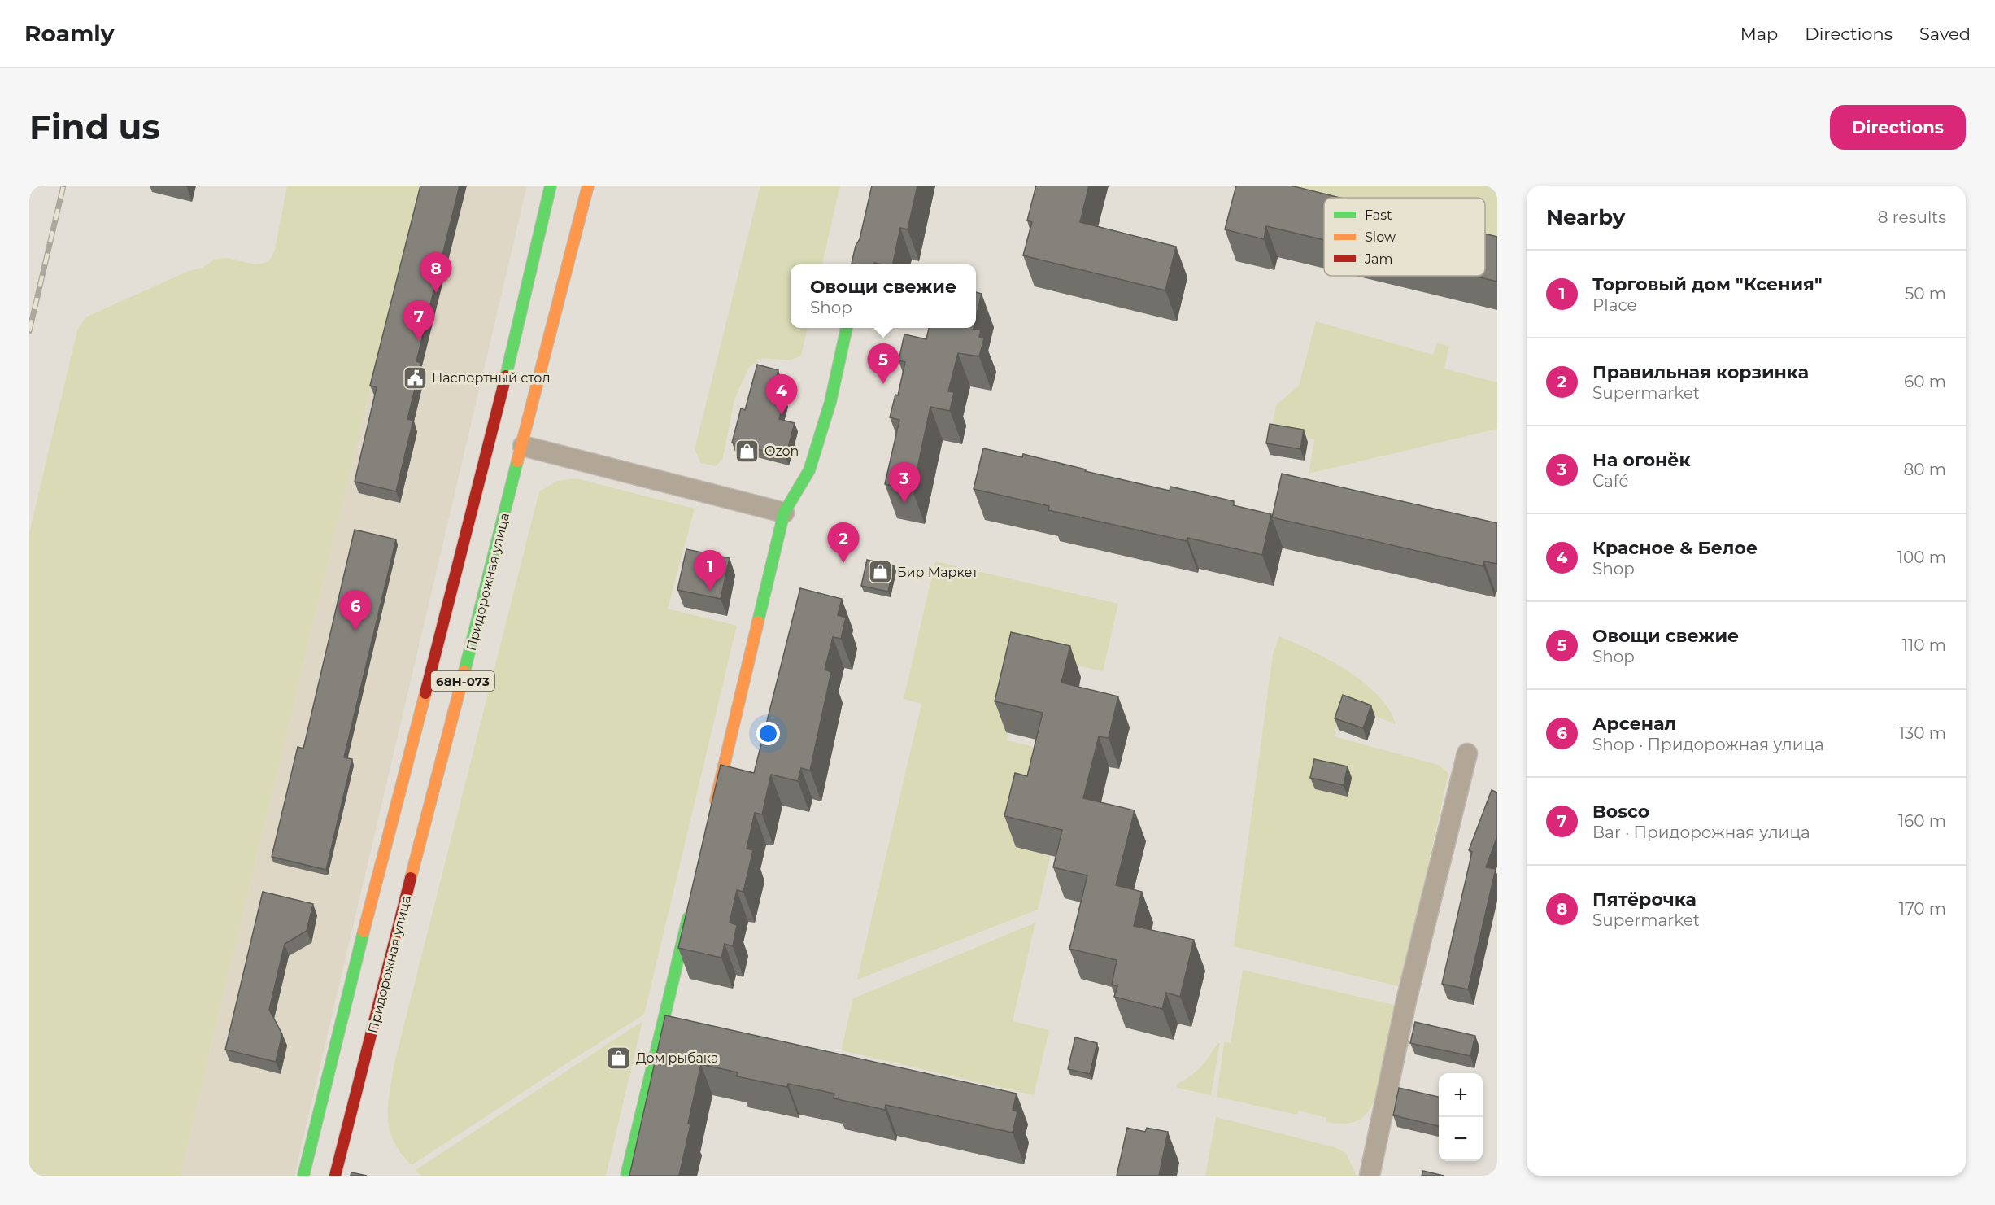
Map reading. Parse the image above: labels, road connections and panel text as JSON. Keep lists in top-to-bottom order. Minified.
{"streets":{"main road":["Придорожная улица","68Н-073"]},"places":{"public building":["Паспортный стол"],"shop":["Ozon","Бир Маркет","Дом рыбака"]},"legend":["Fast","Slow","Jam"],"page":{"header":"Roamly","nav":["Map","Directions","Saved"],"buttons":"Directions","title":"Find us","heading":["Nearby","8 results"],"list":[{"mark":"1","name":"Торговый дом \"Ксения\"","note":"Place","value":"50 m"},{"mark":"2","name":"Правильная корзинка","note":"Supermarket","value":"60 m"},{"mark":"3","name":"На огонёк","note":"Café","value":"80 m"},{"mark":"4","name":"Красное & Белое","note":"Shop","value":"100 m"},{"mark":"5","name":"Овощи свежие","note":"Shop","value":"110 m"},{"mark":"6","name":"Арсенал","note":"Shop · Придорожная улица","value":"130 m"},{"mark":"7","name":"Bosco","note":"Bar · Придорожная улица","value":"160 m"},{"mark":"8","name":"Пятёрочка","note":"Supermarket","value":"170 m"}],"pins":["8","7","5","4","3","2","1","6"],"popup":["Овощи свежие","Shop"],"map_buttons":["+","−"]}}
